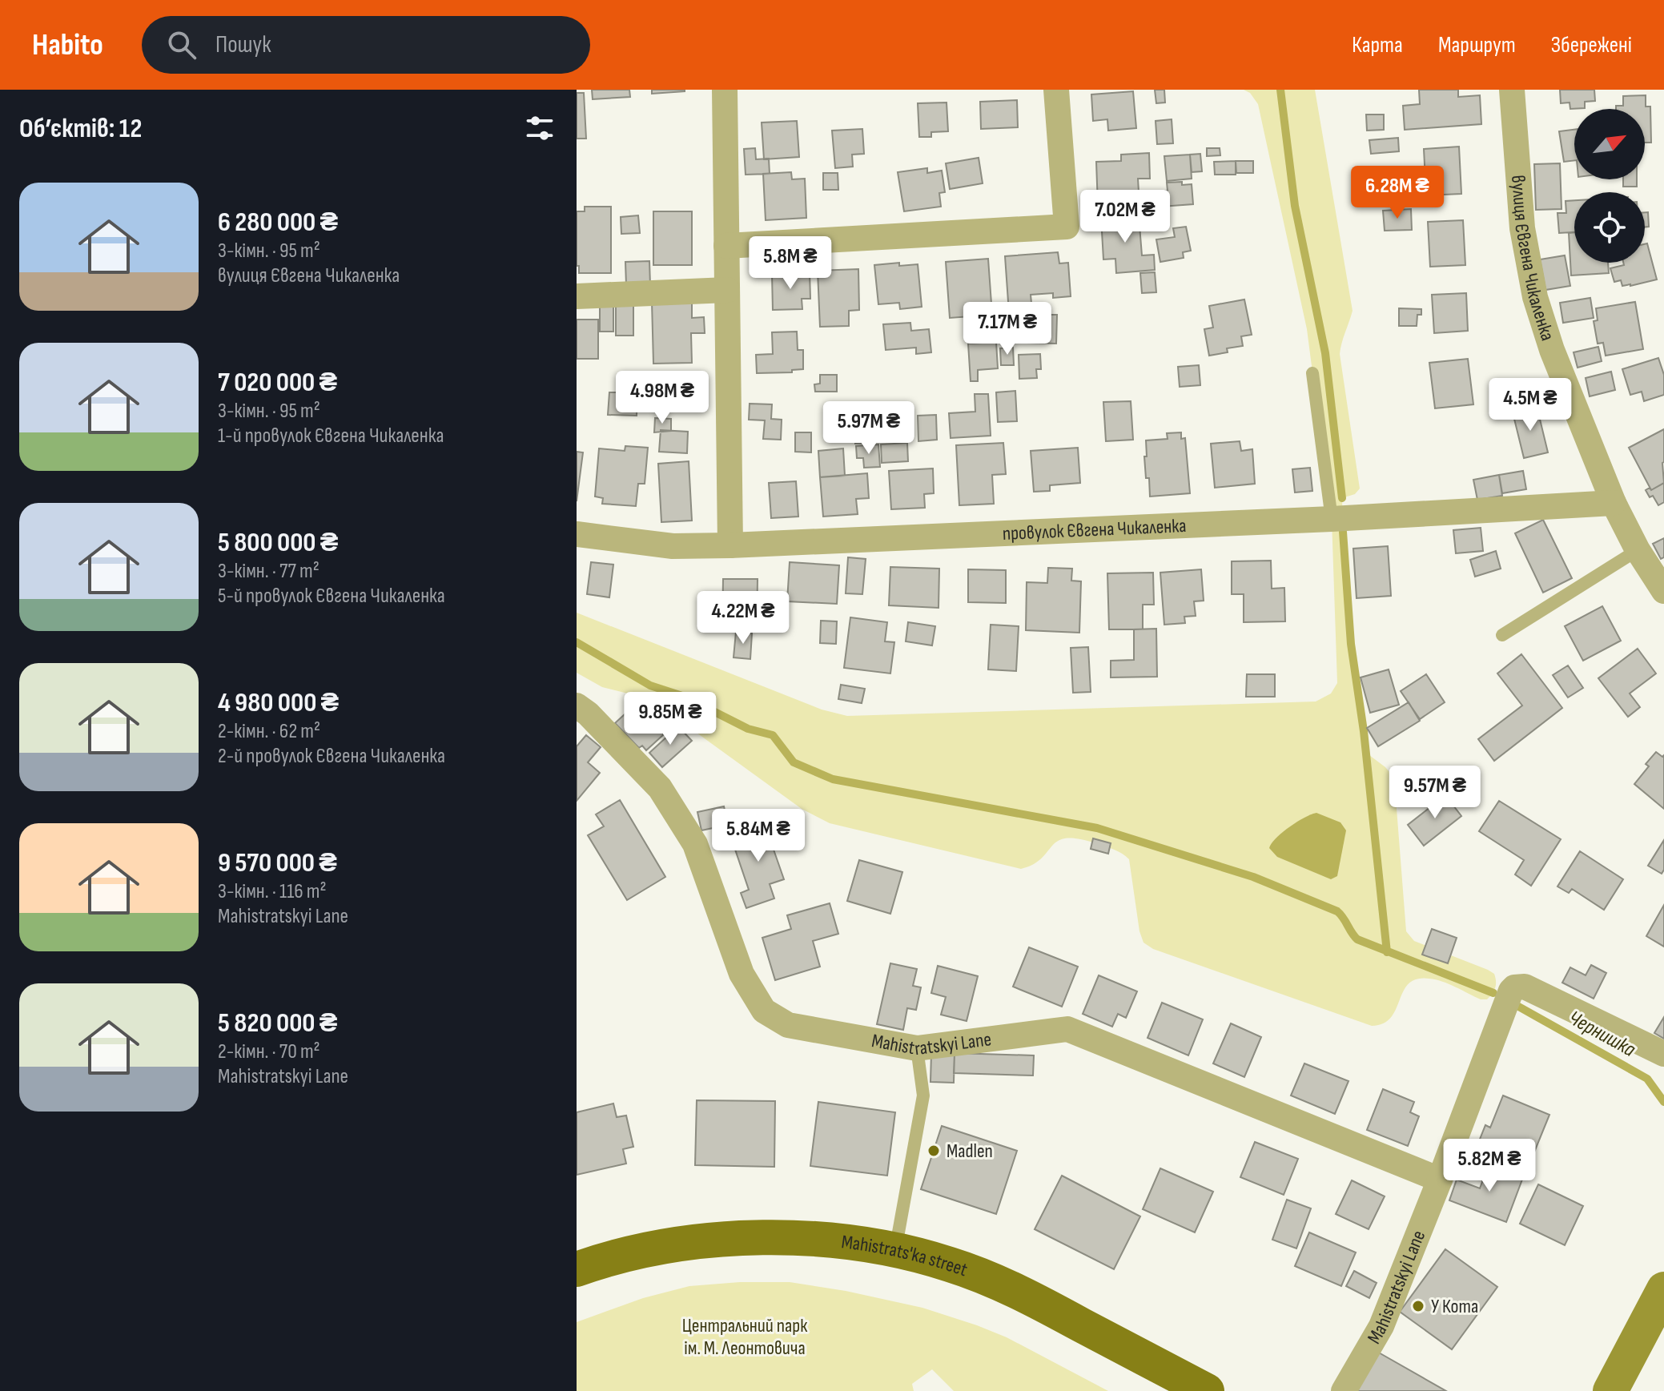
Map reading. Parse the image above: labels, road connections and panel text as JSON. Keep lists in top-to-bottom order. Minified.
{"streets":{"main road":["Mahistrats'ka street"],"street":["вулиця Євгена Чикаленка","провулок Євгена Чикаленка","Mahistratskyi Lane"]},"crossings":[["вулиця Євгена Чикаленка","провулок Євгена Чикаленка"]],"water":["Чернишка"],"parks":["Центральний парк ім. М. Леонтовича"],"places":["Madlen","У Кота"],"north":"top right","page":{"header":"Habito","search":"Пошук","nav":["Карта","Маршрут","Збережені"],"heading":"Об’єктів: 12","price":["6.28M ₴","7.02M ₴","5.8M ₴","7.17M ₴","4.98M ₴","4.5M ₴","5.97M ₴","4.22M ₴","9.85M ₴","9.57M ₴","5.84M ₴","5.82M ₴"],"list":[{"name":"6 280 000 ₴","note":"3-кімн. · 95 m² · вулиця Євгена Чикаленка"},{"name":"7 020 000 ₴","note":"3-кімн. · 95 m² · 1-й провулок Євгена Чикаленка"},{"name":"5 800 000 ₴","note":"3-кімн. · 77 m² · 5-й провулок Євгена Чикаленка"},{"name":"4 980 000 ₴","note":"2-кімн. · 62 m² · 2-й провулок Євгена Чикаленка"},{"name":"9 570 000 ₴","note":"3-кімн. · 116 m² · Mahistratskyi Lane"},{"name":"5 820 000 ₴","note":"2-кімн. · 70 m² · Mahistratskyi Lane"}]}}
